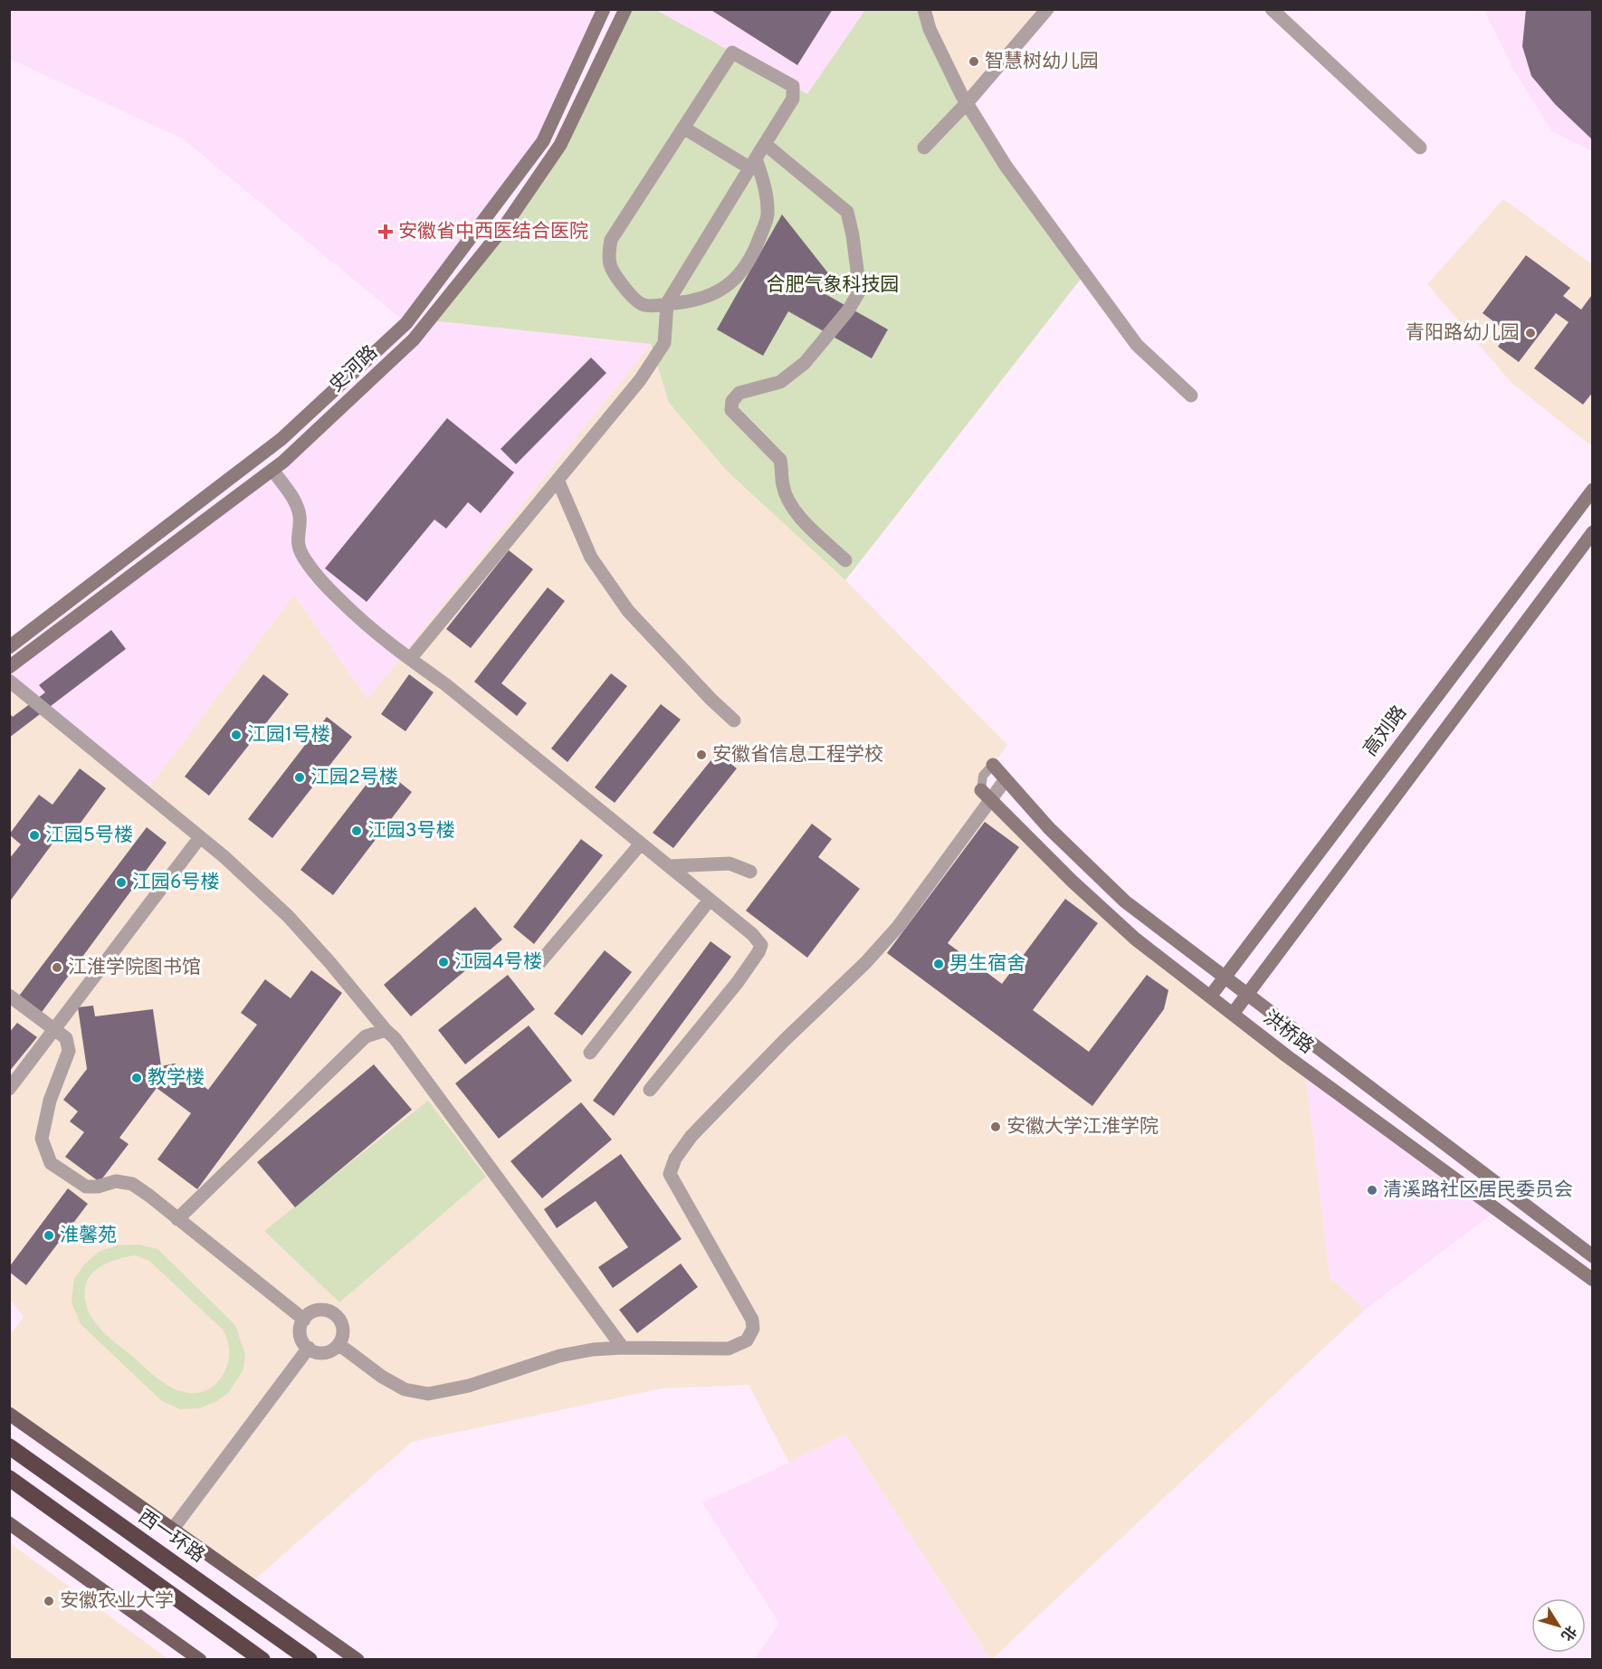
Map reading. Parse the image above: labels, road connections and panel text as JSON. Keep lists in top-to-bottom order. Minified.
{"streets":{"highway":["西一环路"],"street":["史河路","高刘路","洪桥路"]},"crossings":[["高刘路","洪桥路"]],"parks":["合肥气象科技园"],"places":{"other":["智慧树幼儿园","青阳路幼儿园","江园1号楼","安徽省信息工程学校","江园2号楼","江园3号楼","江园5号楼","江园6号楼","江园4号楼","男生宿舍","江淮学院图书馆","教学楼","安徽大学江淮学院","清溪路社区居民委员会","淮馨苑","安徽农业大学"],"health":["安徽省中西医结合医院"]},"north":"bottom right"}
